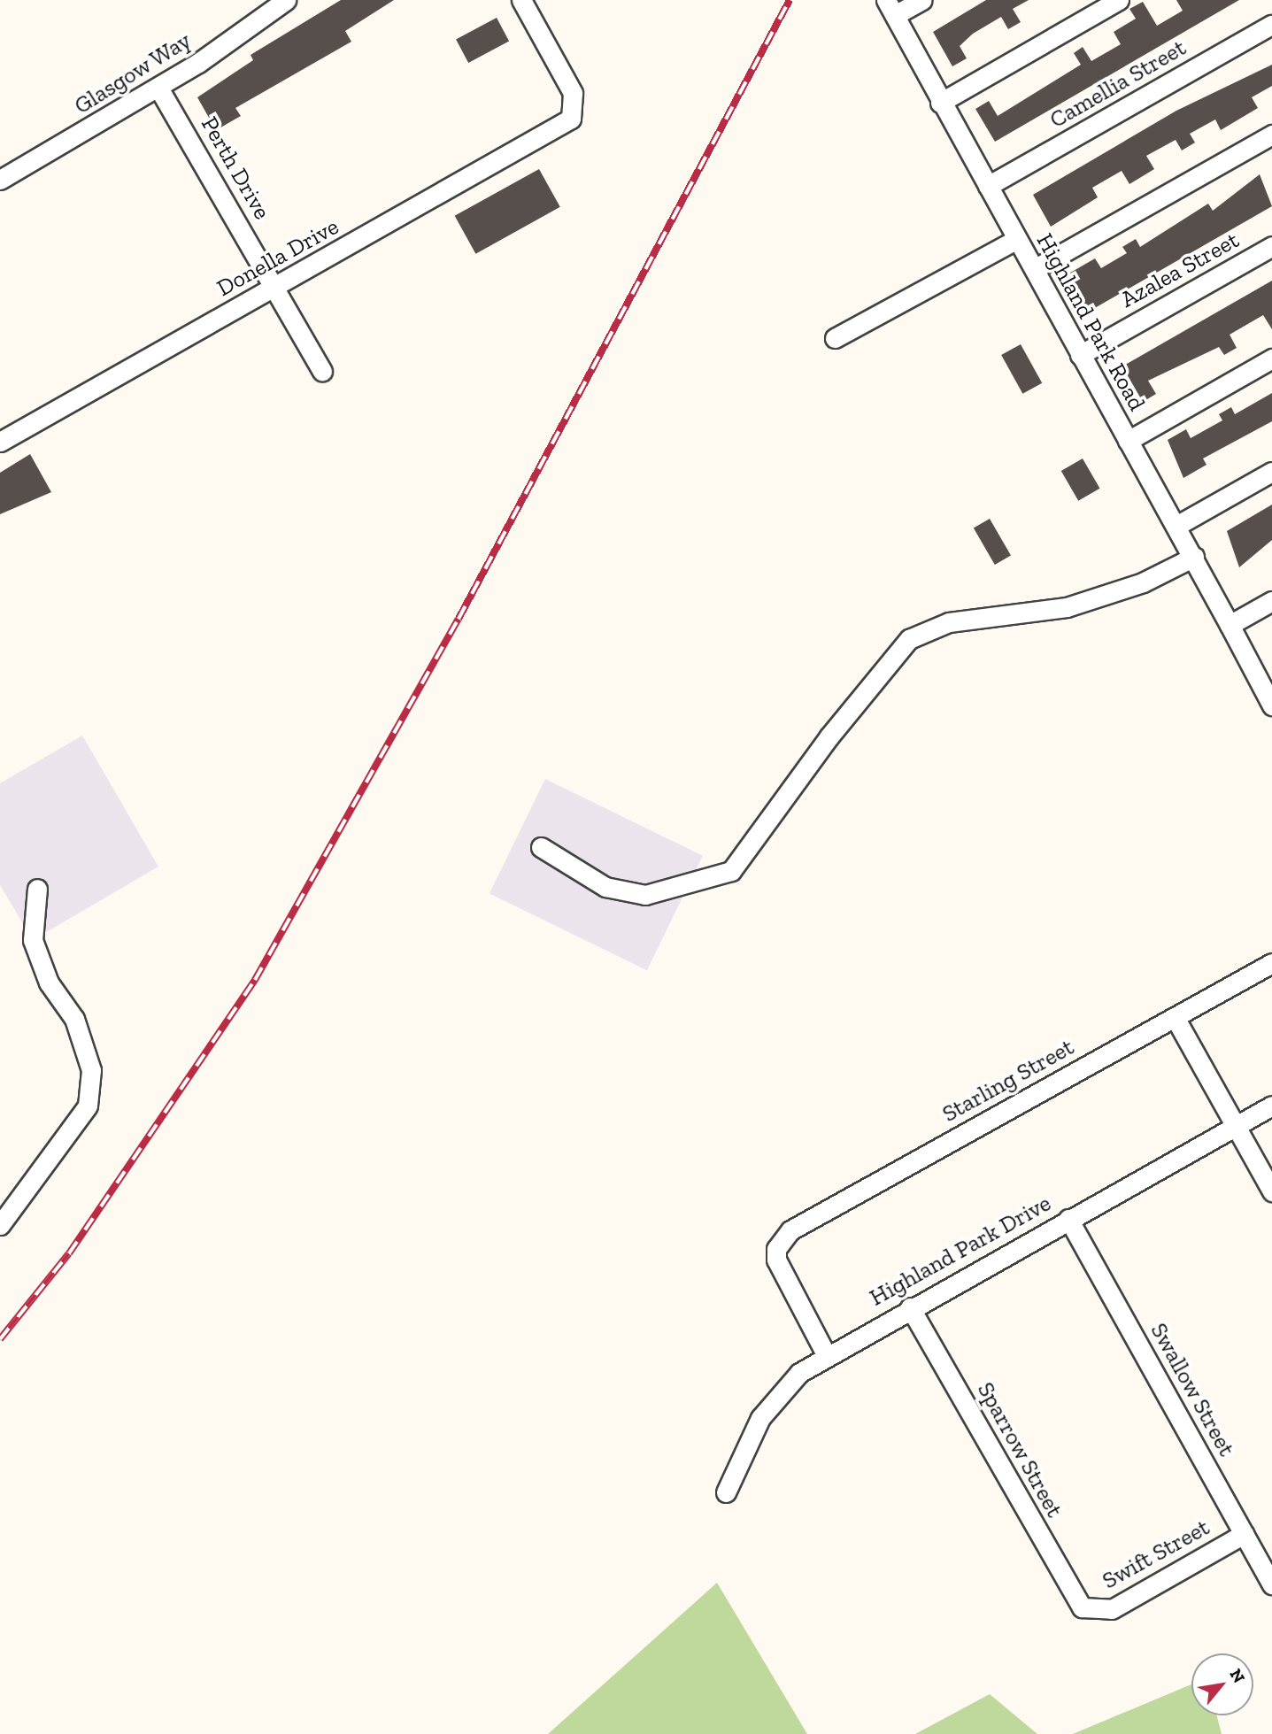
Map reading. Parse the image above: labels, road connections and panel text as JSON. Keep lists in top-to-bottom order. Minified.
{"streets":{"street":["Glasgow Way","Camellia Street","Perth Drive","Donella Drive","Azalea Street","Highland Park Road","Starling Street","Highland Park Drive","Swallow Street","Sparrow Street","Swift Street"]},"crossings":[["Glasgow Way","Perth Drive"],["Camellia Street","Highland Park Road"],["Perth Drive","Donella Drive"],["Azalea Street","Highland Park Road"],["Starling Street","Highland Park Drive"],["Highland Park Drive","Swallow Street"],["Highland Park Drive","Sparrow Street"],["Swallow Street","Swift Street"],["Sparrow Street","Swift Street"]],"north":"top right"}
